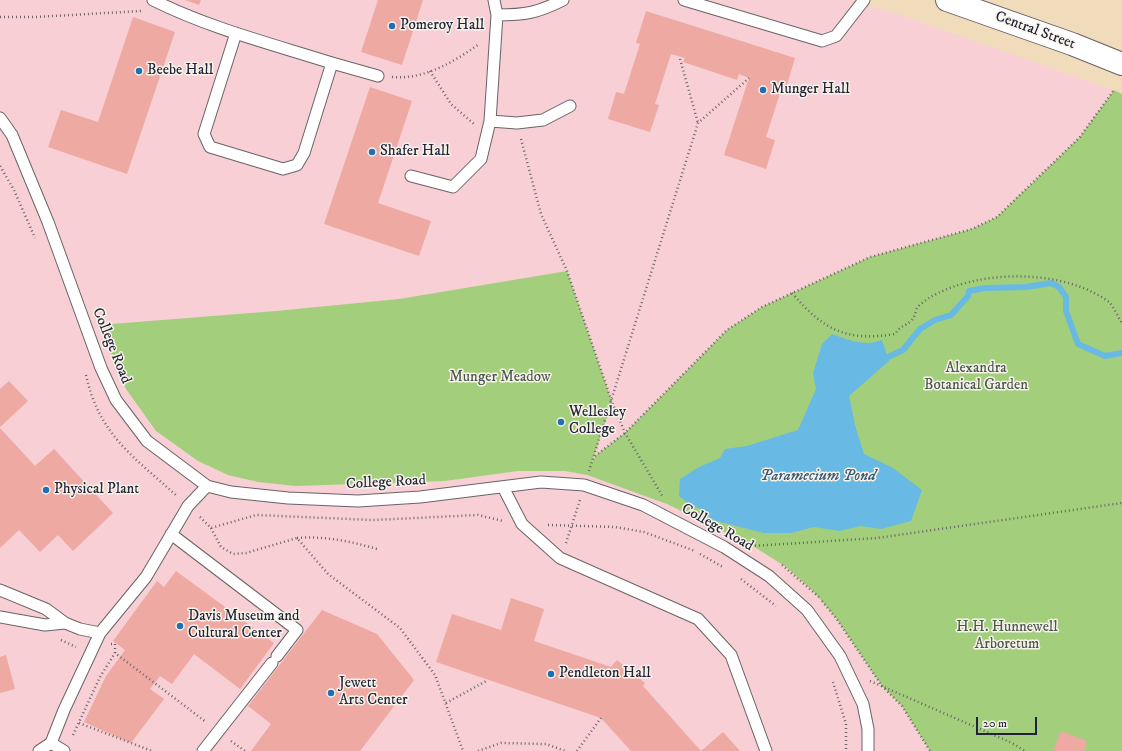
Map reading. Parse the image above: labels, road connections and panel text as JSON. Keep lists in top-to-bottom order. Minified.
{"streets":{"main road":["Central Street"],"lane":["College Road"]},"water":["Paramecium Pond"],"parks":["Alexandra Botanical Garden","Munger Meadow","H.H. Hunnewell Arboretum"],"places":["Pomeroy Hall","Beebe Hall","Munger Hall","Shafer Hall","Wellesley College","Physical Plant","Davis Museum and Cultural Center","Pendleton Hall","Jewett Arts Center"],"scale_bar":"20 m"}
